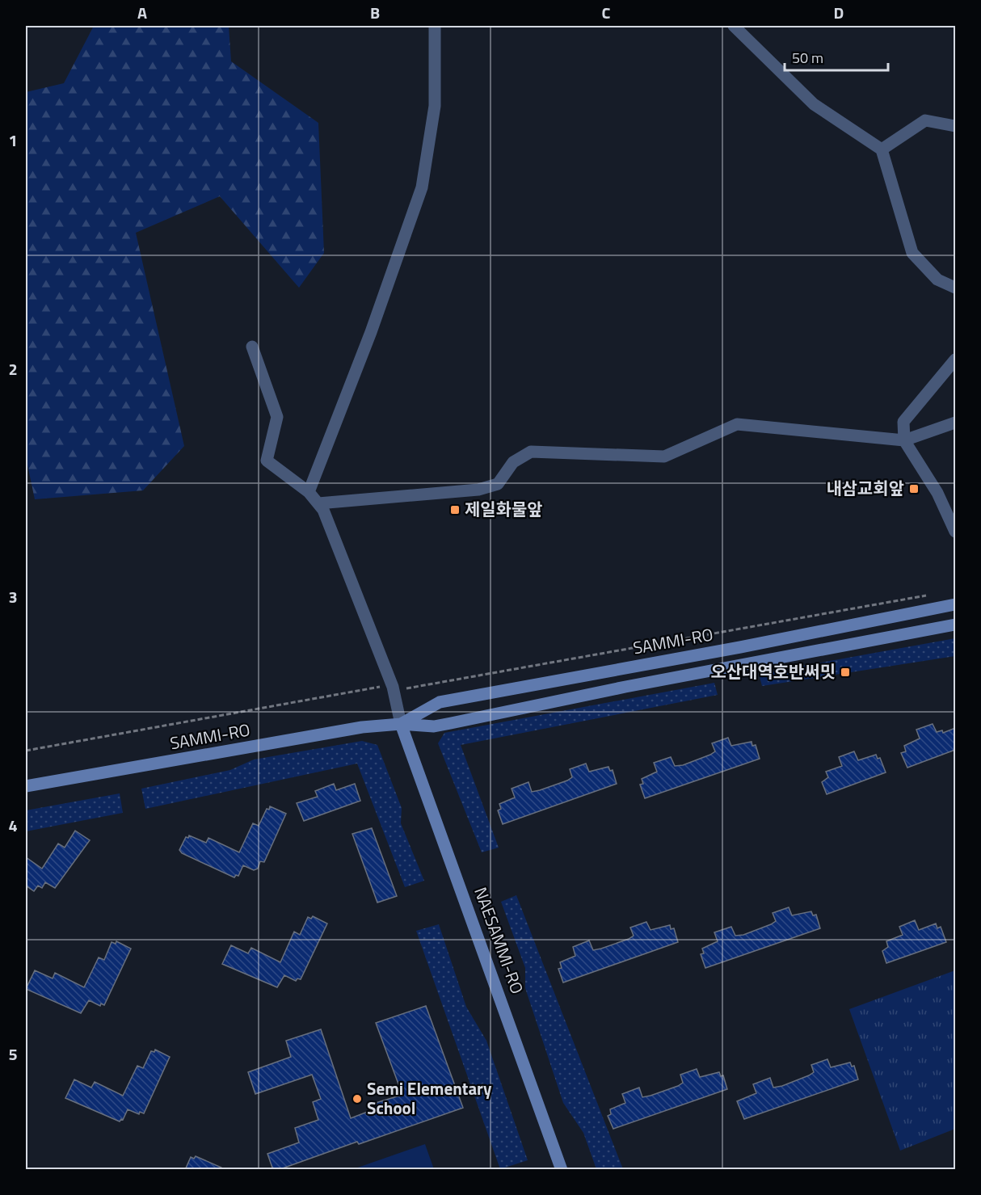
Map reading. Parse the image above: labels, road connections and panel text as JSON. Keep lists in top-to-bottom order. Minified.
{"streets":{"street":["SAMMI-RO","NAESAMMI-RO"]},"crossings":[["SAMMI-RO","NAESAMMI-RO"]],"places":{"transit":["내삼교회앞","제일화물앞","오산대역호반써밋"],"other":["Semi Elementary School"]},"scale_bar":"50 m","grid":{"columns":["A","B","C","D"],"rows":["1","2","3","4","5"]}}
